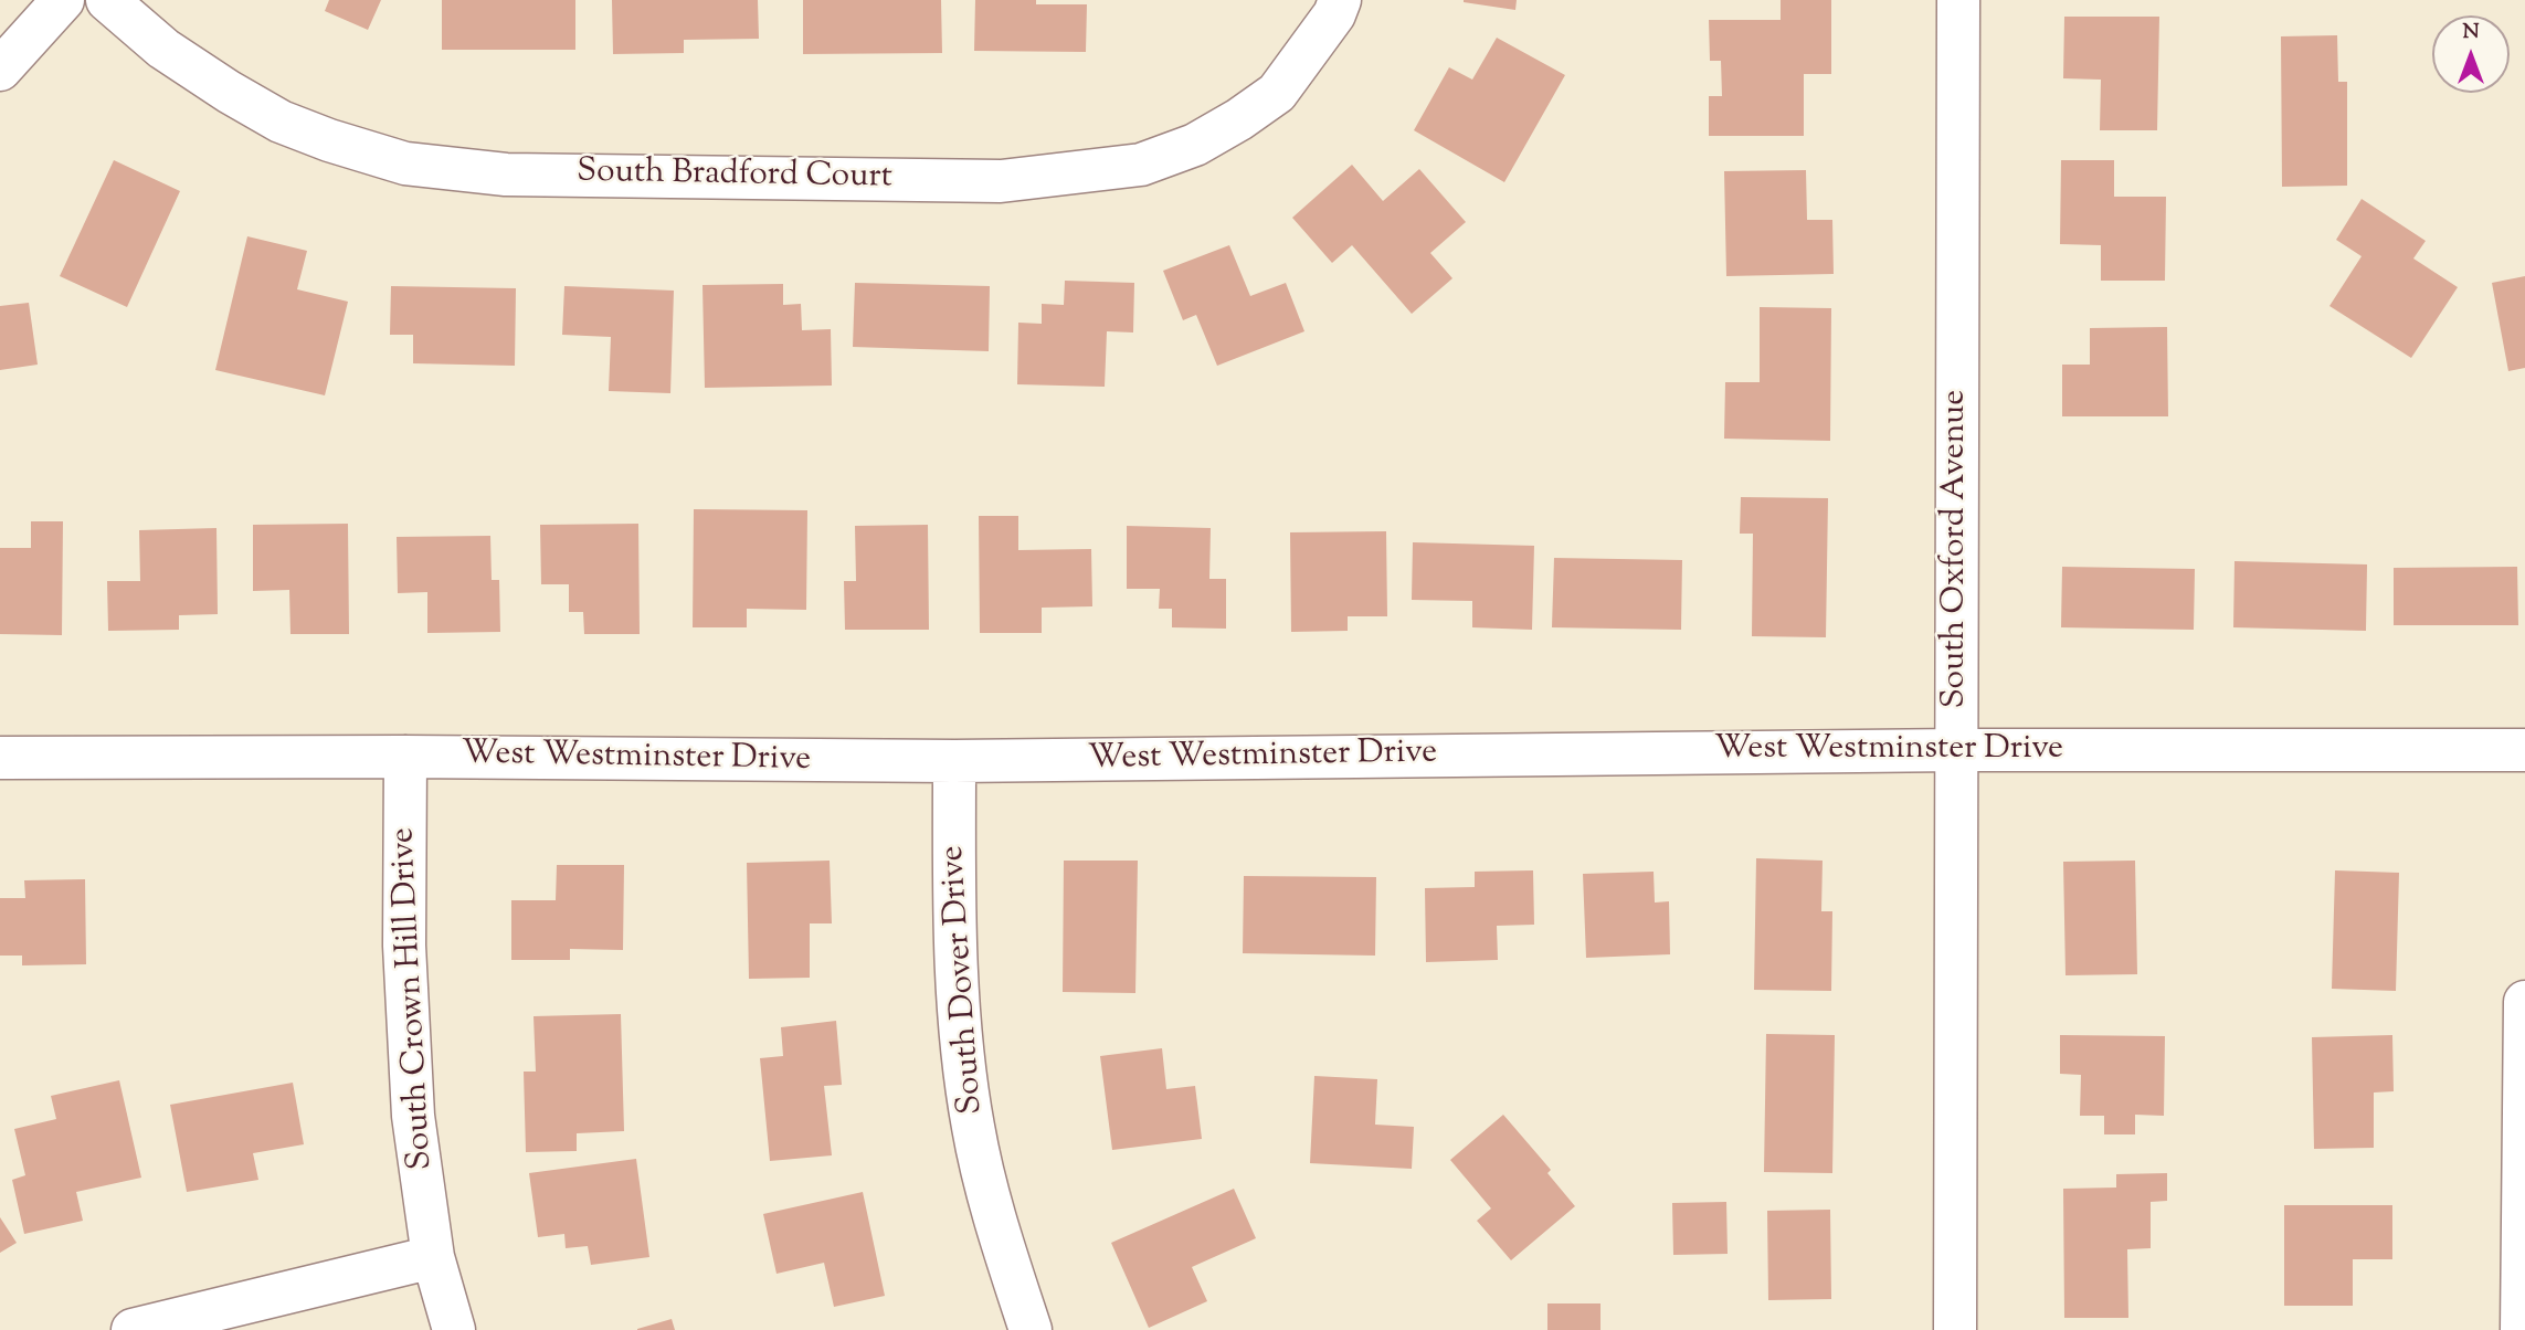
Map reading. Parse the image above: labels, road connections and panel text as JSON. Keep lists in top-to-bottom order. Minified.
{"streets":{"street":["South Bradford Court","South Oxford Avenue","West Westminster Drive","South Dover Drive","South Crown Hill Drive"]},"crossings":[["South Oxford Avenue","West Westminster Drive"],["West Westminster Drive","South Dover Drive"],["West Westminster Drive","South Crown Hill Drive"]],"north":"top"}
